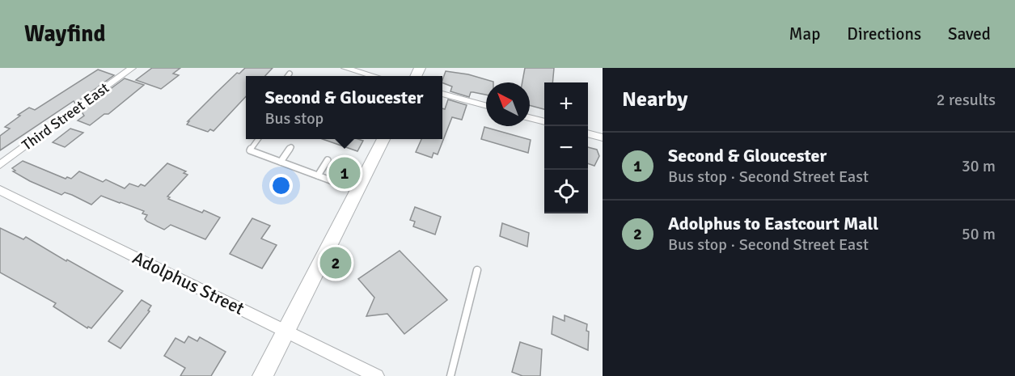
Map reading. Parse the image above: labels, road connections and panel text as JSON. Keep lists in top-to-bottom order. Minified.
{"streets":{"street":["Third Street East","Adolphus Street"]},"north":"top left","page":{"header":"Wayfind","nav":["Map","Directions","Saved"],"heading":["Nearby","2 results"],"popup":["Second & Gloucester","Bus stop"],"map_buttons":["+","−"],"list":[{"mark":"1","name":"Second & Gloucester","note":"Bus stop · Second Street East","value":"30 m"},{"mark":"2","name":"Adolphus to Eastcourt Mall","note":"Bus stop · Second Street East","value":"50 m"}],"pins":["1","2"]}}
